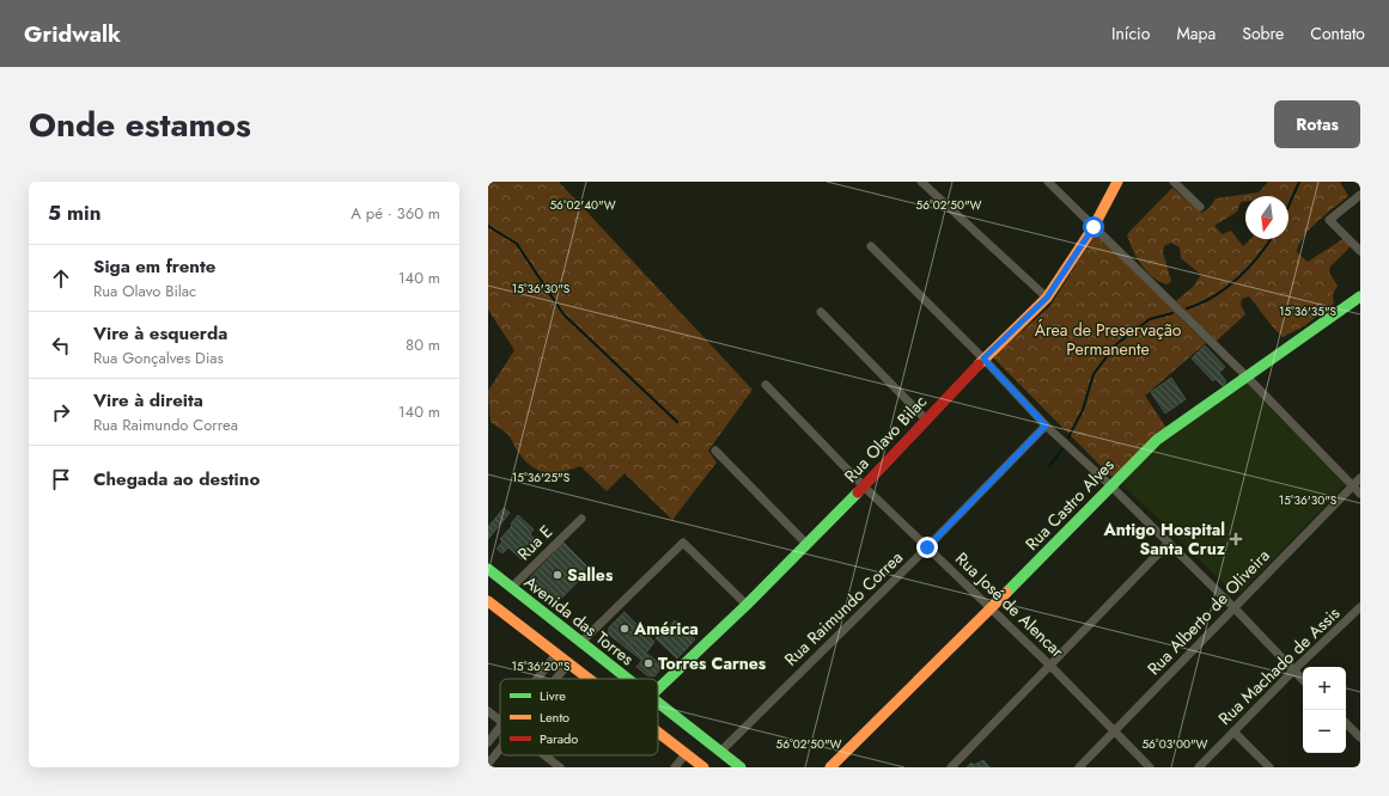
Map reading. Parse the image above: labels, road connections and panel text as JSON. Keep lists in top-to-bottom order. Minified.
{"streets":{"street":["Rua Olavo Bilac","Rua Castro Alves","Rua E","Rua José de Alencar","Rua Raimundo Correa","Rua Alberto de Oliveira","Avenida das Torres","Rua Machado de Assis"]},"crossings":[["Rua Olavo Bilac","Rua José de Alencar"],["Rua Castro Alves","Rua José de Alencar"],["Rua E","Avenida das Torres"],["Rua José de Alencar","Rua Raimundo Correa"],["Rua José de Alencar","Rua Alberto de Oliveira"],["Rua Raimundo Correa","Avenida das Torres"]],"parks":["Área de Preservação Permanente"],"places":{"health":["Antigo Hospital Santa Cruz"],"other":["Salles","América","Torres Carnes"]},"legend":["Livre","Lento","Parado"],"north":"bottom","page":{"header":"Gridwalk","nav":["Início","Mapa","Sobre","Contato"],"title":"Onde estamos","buttons":"Rotas","heading":["5 min","A pé · 360 m"],"list":[["Siga em frente","Rua Olavo Bilac","140 m"],["Vire à esquerda","Rua Gonçalves Dias","80 m"],["Vire à direita","Rua Raimundo Correa","140 m"],"Chegada ao destino"],"map_buttons":["+","−"]},"coordinates":["56°02'40\"W","56°02'50\"W","15°36'30\"S","15°36'35\"S","15°36'25\"S","15°36'20\"S","56°03'00\"W"]}
